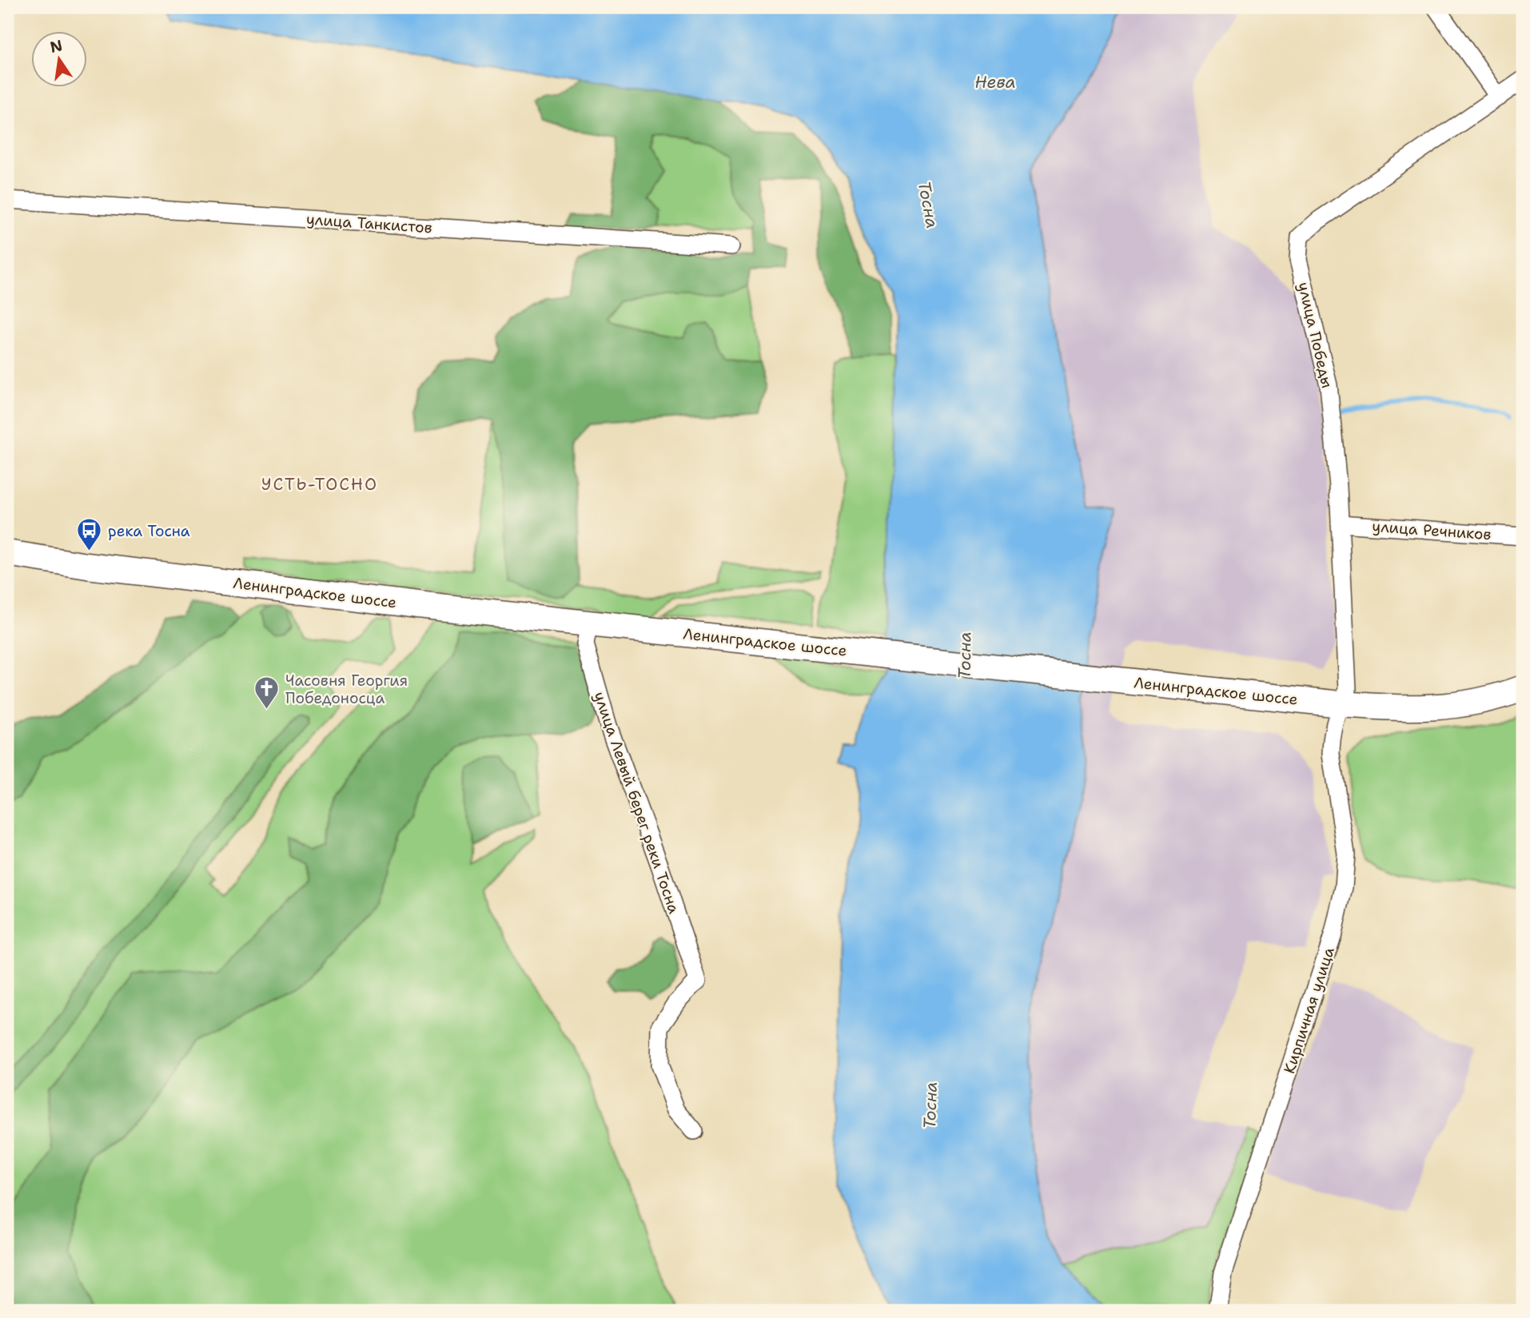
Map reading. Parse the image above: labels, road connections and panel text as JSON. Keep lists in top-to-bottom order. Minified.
{"streets":{"main road":["Ленинградское шоссе"],"street":["улица Танкистов","улица Победы","улица Речников","улица Левый берег реки Тосна","Кирпичная улица"]},"crossings":[["улица Победы","улица Речников"],["улица Победы","Ленинградское шоссе"],["улица Победы","Кирпичная улица"],["Ленинградское шоссе","улица Левый берег реки Тосна"],["Ленинградское шоссе","Кирпичная улица"]],"districts":["УСТЬ-ТОСНО"],"water":["Нева","Тосна"],"places":{"bus stop":["река Тосна"],"church":["Часовня Георгия Победоносца"]},"north":"top"}
